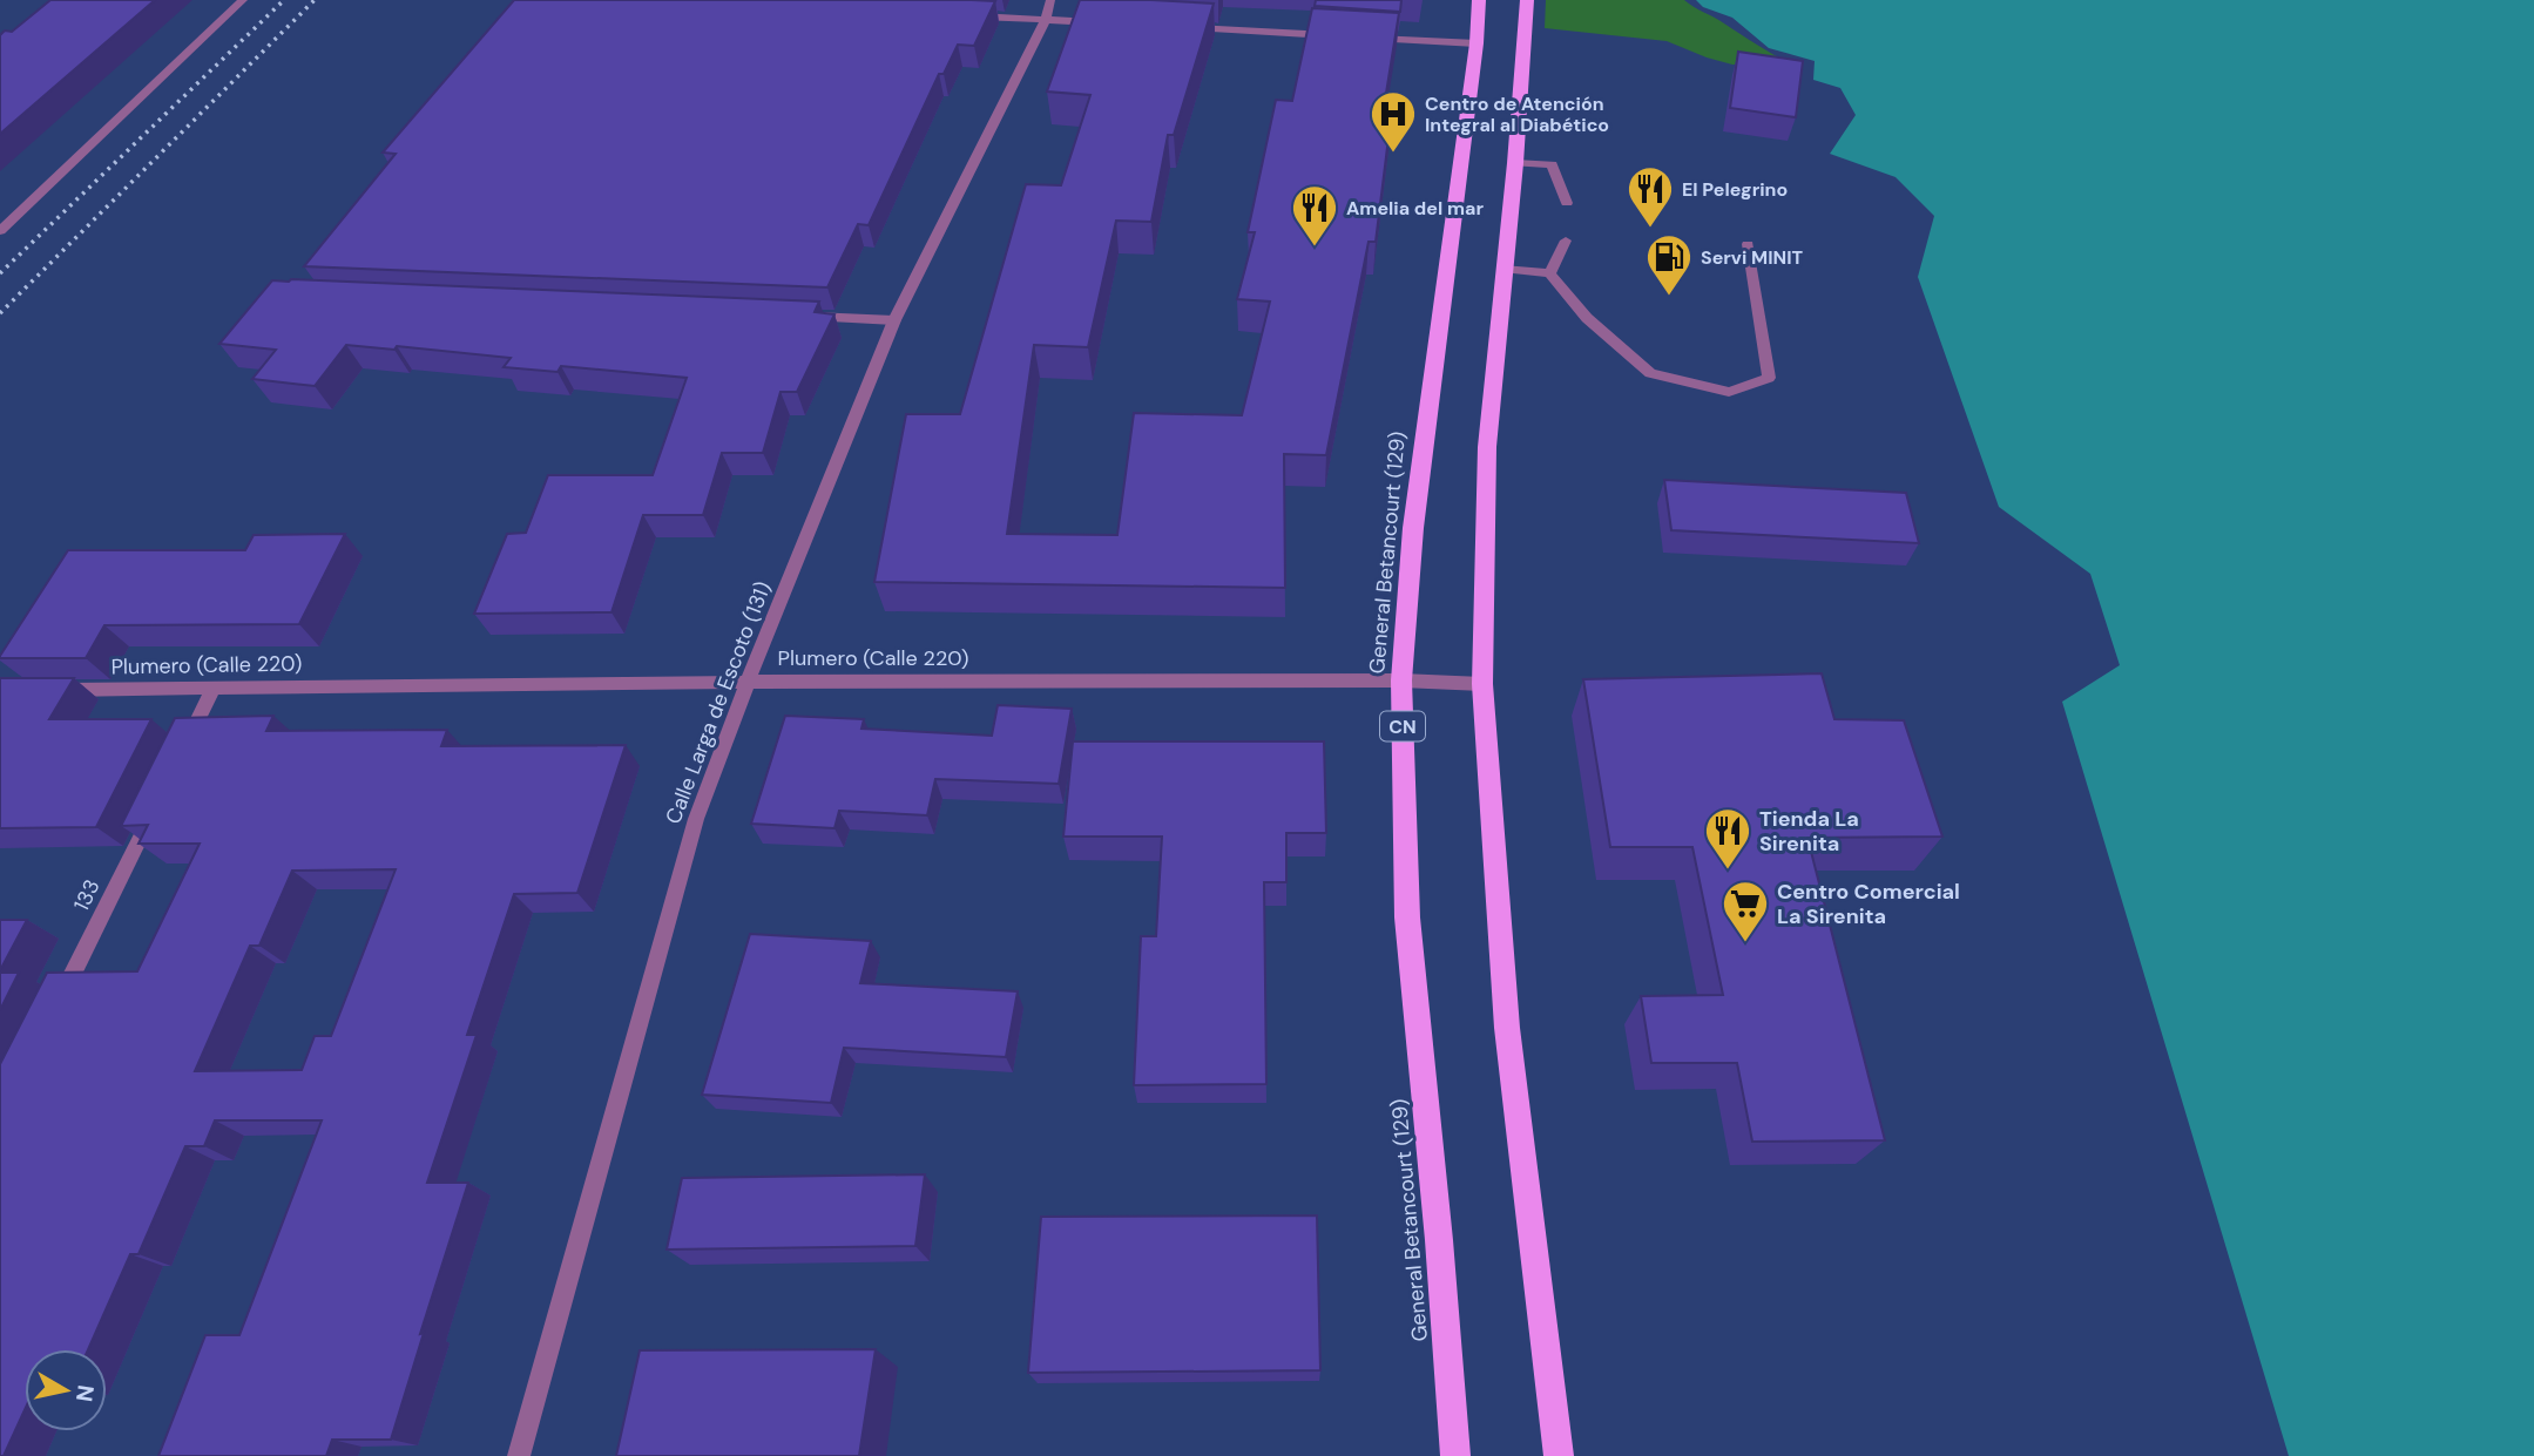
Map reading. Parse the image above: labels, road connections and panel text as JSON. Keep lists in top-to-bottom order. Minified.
{"streets":{"highway":["General Betancourt (129)","CN"],"street":["Plumero (Calle 220)","Calle Larga de Escoto (131)","133"]},"crossings":[["General Betancourt (129)","Plumero (Calle 220)"],["Plumero (Calle 220)","Calle Larga de Escoto (131)"]],"places":{"hospital":["Centro de Atención Integral al Diabético"],"restaurant":["El Pelegrino","Amelia del mar","Tienda La Sirenita"],"fuel station":["Servi MINIT"],"supermarket":["Centro Comercial La Sirenita"]},"north":"right"}
